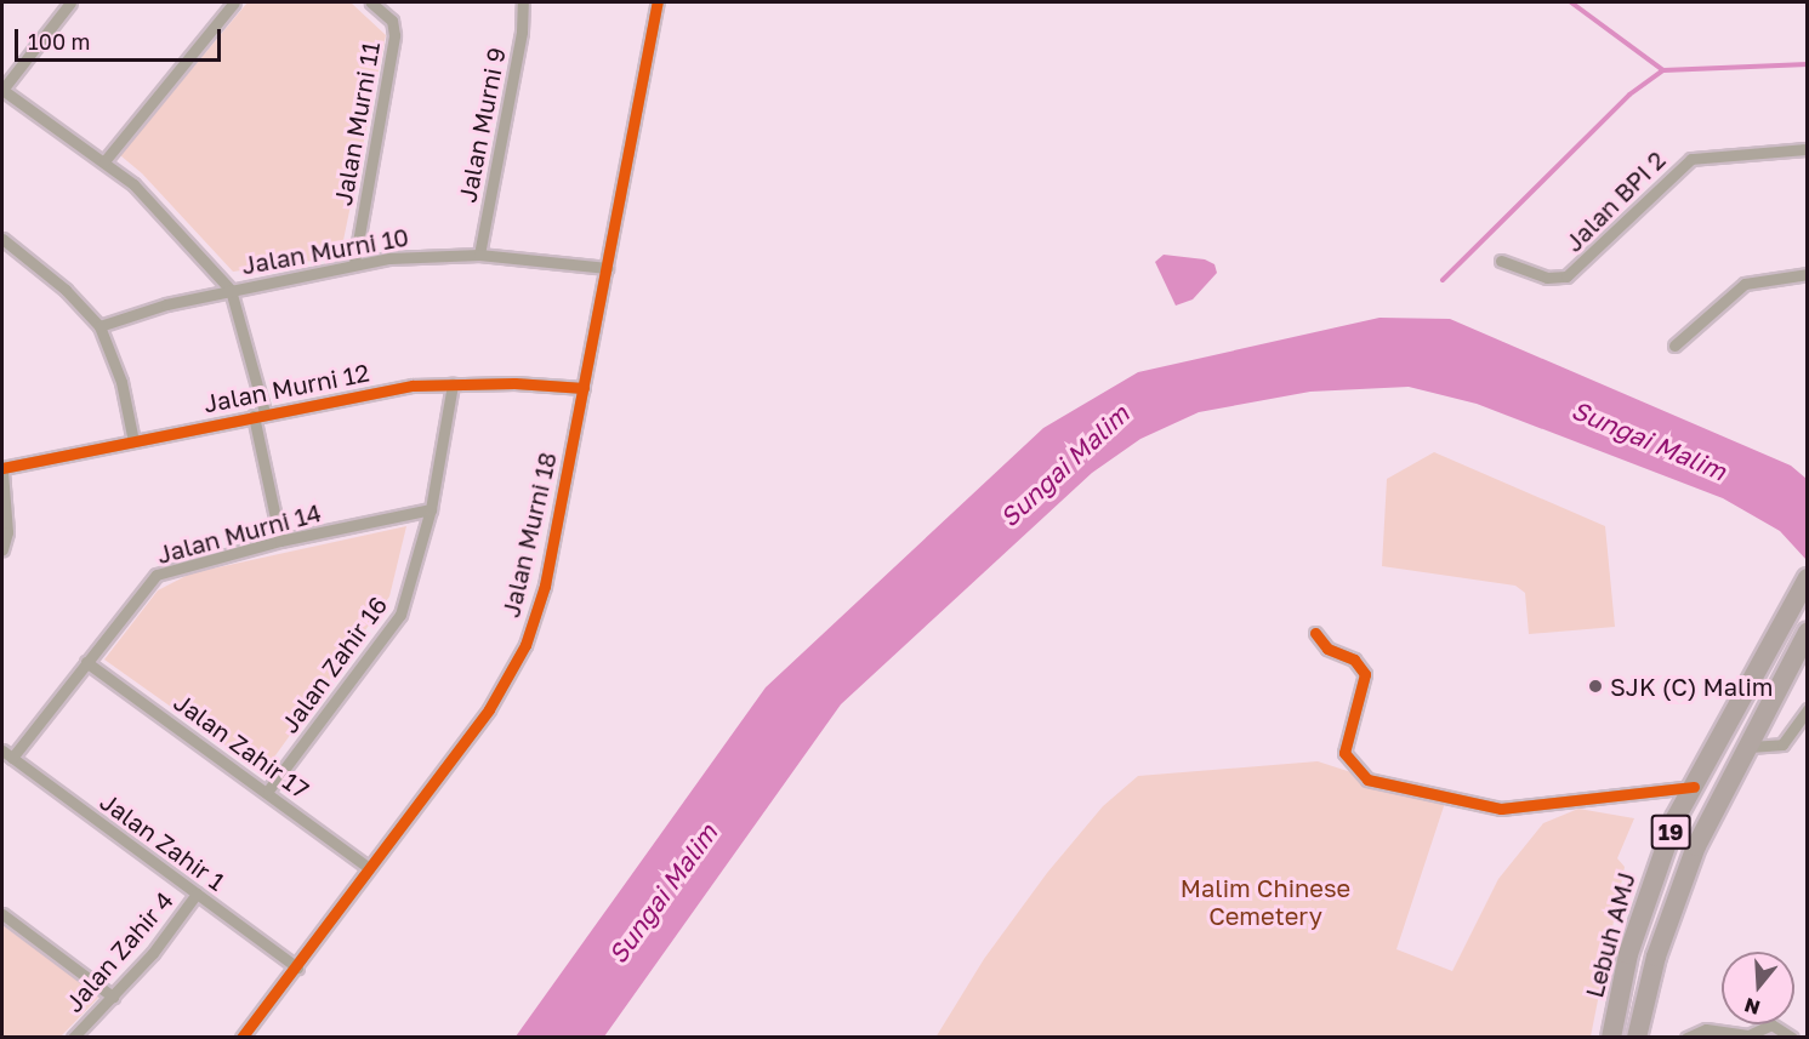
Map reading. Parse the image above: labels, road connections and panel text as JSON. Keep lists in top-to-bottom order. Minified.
{"streets":{"highway":["19","Lebuh AMJ"],"street":["Jalan Murni 11","Jalan Murni 9","Jalan BPI 2","Jalan Murni 10","Jalan Murni 12","Jalan Murni 14","Jalan Murni 18","Jalan Zahir 16","Jalan Zahir 17","Jalan Zahir 1","Jalan Zahir 4"]},"crossings":[["Jalan Murni 11","Jalan Murni 10"],["Jalan Murni 9","Jalan Murni 10"],["Jalan Murni 10","Jalan Murni 18"],["Jalan Murni 12","Jalan Murni 18"],["Jalan Murni 12","Jalan Zahir 16"],["Jalan Murni 14","Jalan Zahir 16"],["Jalan Murni 14","Jalan Zahir 17"],["Jalan Murni 14","Jalan Zahir 1"],["Jalan Murni 18","Jalan Zahir 17"],["Jalan Murni 18","Jalan Zahir 1"],["Jalan Zahir 16","Jalan Zahir 17"],["Jalan Zahir 1","Jalan Zahir 4"]],"water":["Sungai Malim"],"parks":["Malim Chinese Cemetery"],"places":["SJK (C) Malim"],"scale_bar":"100 m","north":"bottom"}
